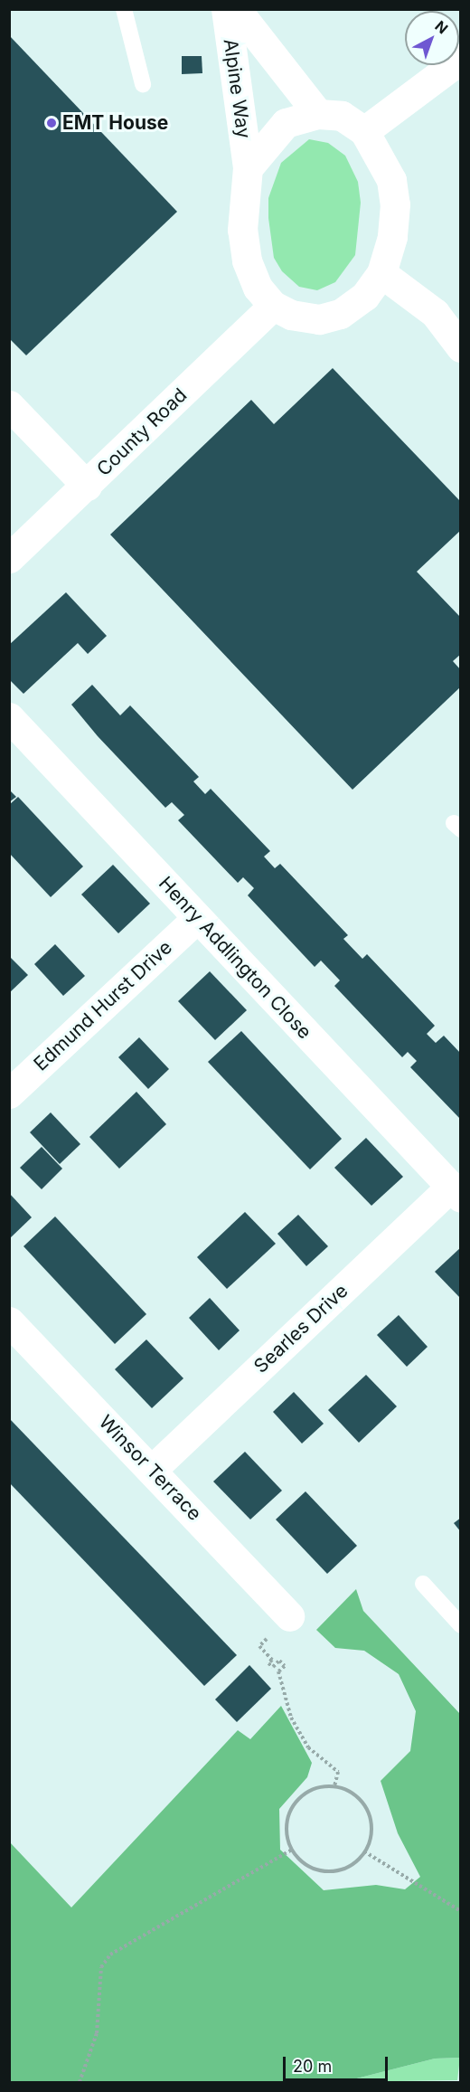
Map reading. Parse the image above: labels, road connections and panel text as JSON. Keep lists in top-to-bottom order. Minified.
{"streets":{"street":["Alpine Way","County Road","Henry Addlington Close","Edmund Hurst Drive","Searles Drive","Winsor Terrace"]},"crossings":[["Alpine Way","County Road"],["Henry Addlington Close","Edmund Hurst Drive"],["Henry Addlington Close","Searles Drive"],["Searles Drive","Winsor Terrace"]],"places":["EMT House"],"scale_bar":"20 m","north":"top right"}
